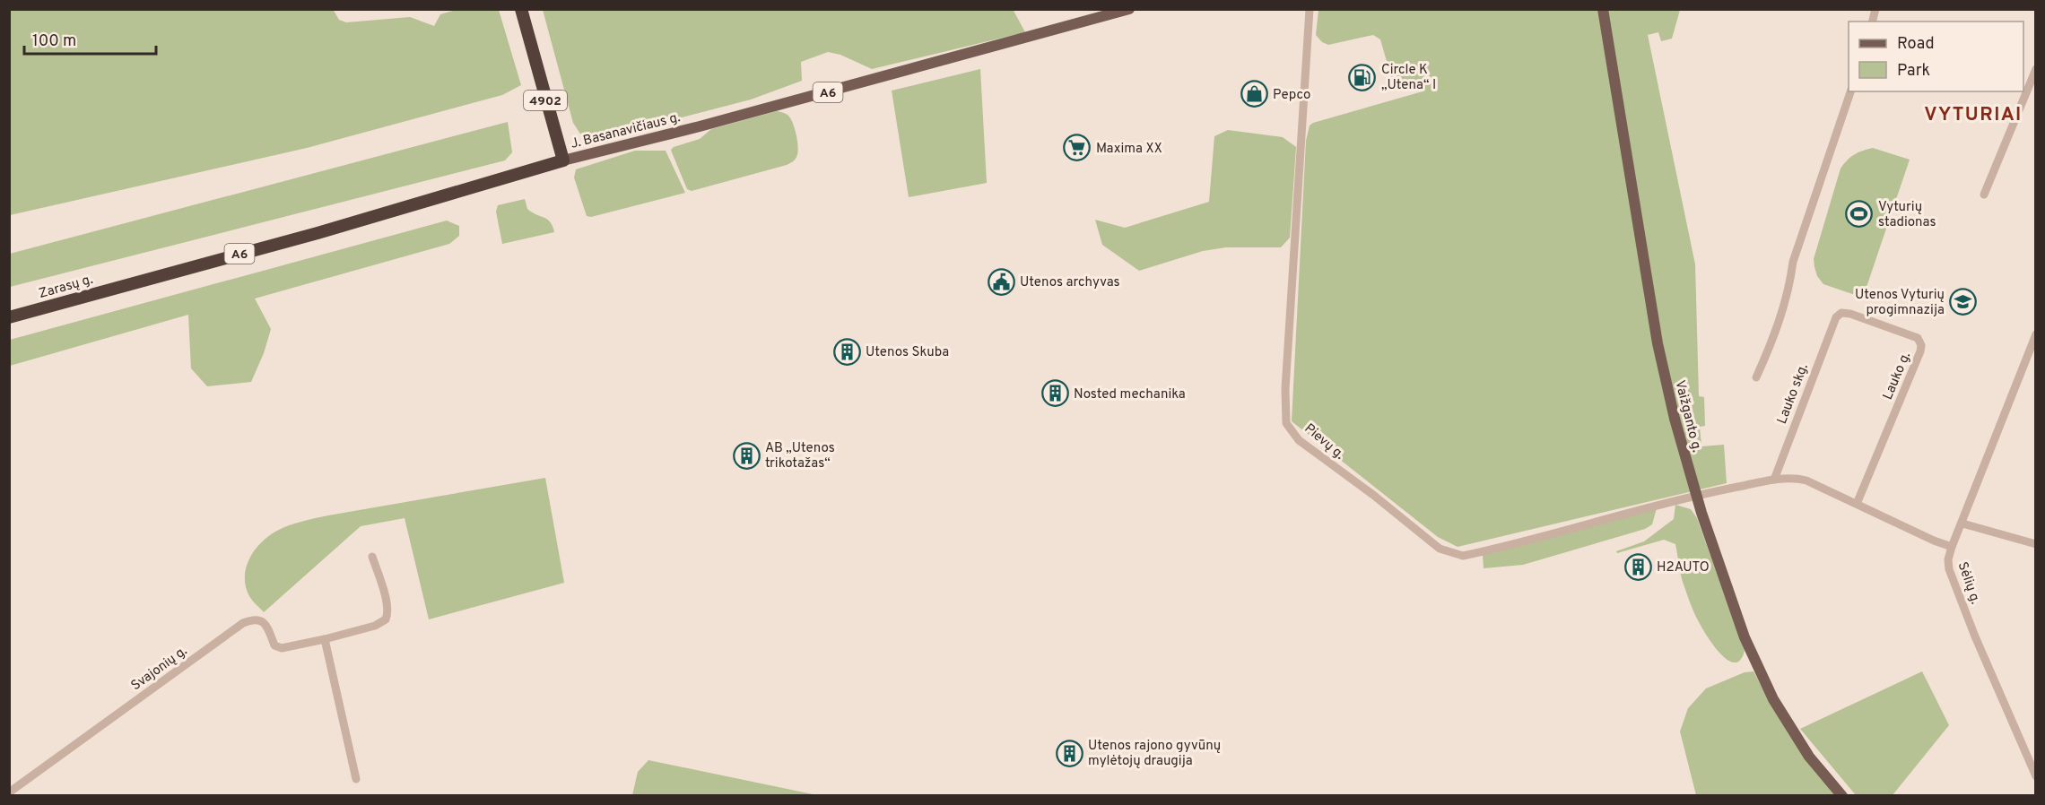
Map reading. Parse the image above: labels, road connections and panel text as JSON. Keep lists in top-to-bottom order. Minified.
{"streets":{"highway":["A6","4902","J. Basanavičiaus g.","Zarasų g."],"main road":["Vaižganto g."],"street":["Lauko g.","Lauko skg.","Pievų g.","Sėlių g.","Svajonių g."]},"crossings":[["4902","J. Basanavičiaus g."],["J. Basanavičiaus g.","Zarasų g."],["Lauko g.","Lauko skg."],["Lauko g.","Pievų g."],["Lauko skg.","Pievų g."],["Vaižganto g.","Pievų g."],["Pievų g.","Sėlių g."]],"districts":["VYTURIAI"],"places":{"fuel station":["Circle K „Utena“ I"],"shop":["Pepco"],"supermarket":["Maxima XX"],"sports":["Vyturių stadionas"],"public building":["Utenos archyvas"],"school or university":["Utenos Vyturių progimnazija"],"building":["Utenos Skuba","Nosted mechanika","AB „Utenos trikotažas“","H2AUTO","Utenos rajono gyvūnų mylėtojų draugija"]},"legend":["Road","Park"],"scale_bar":"100 m"}
